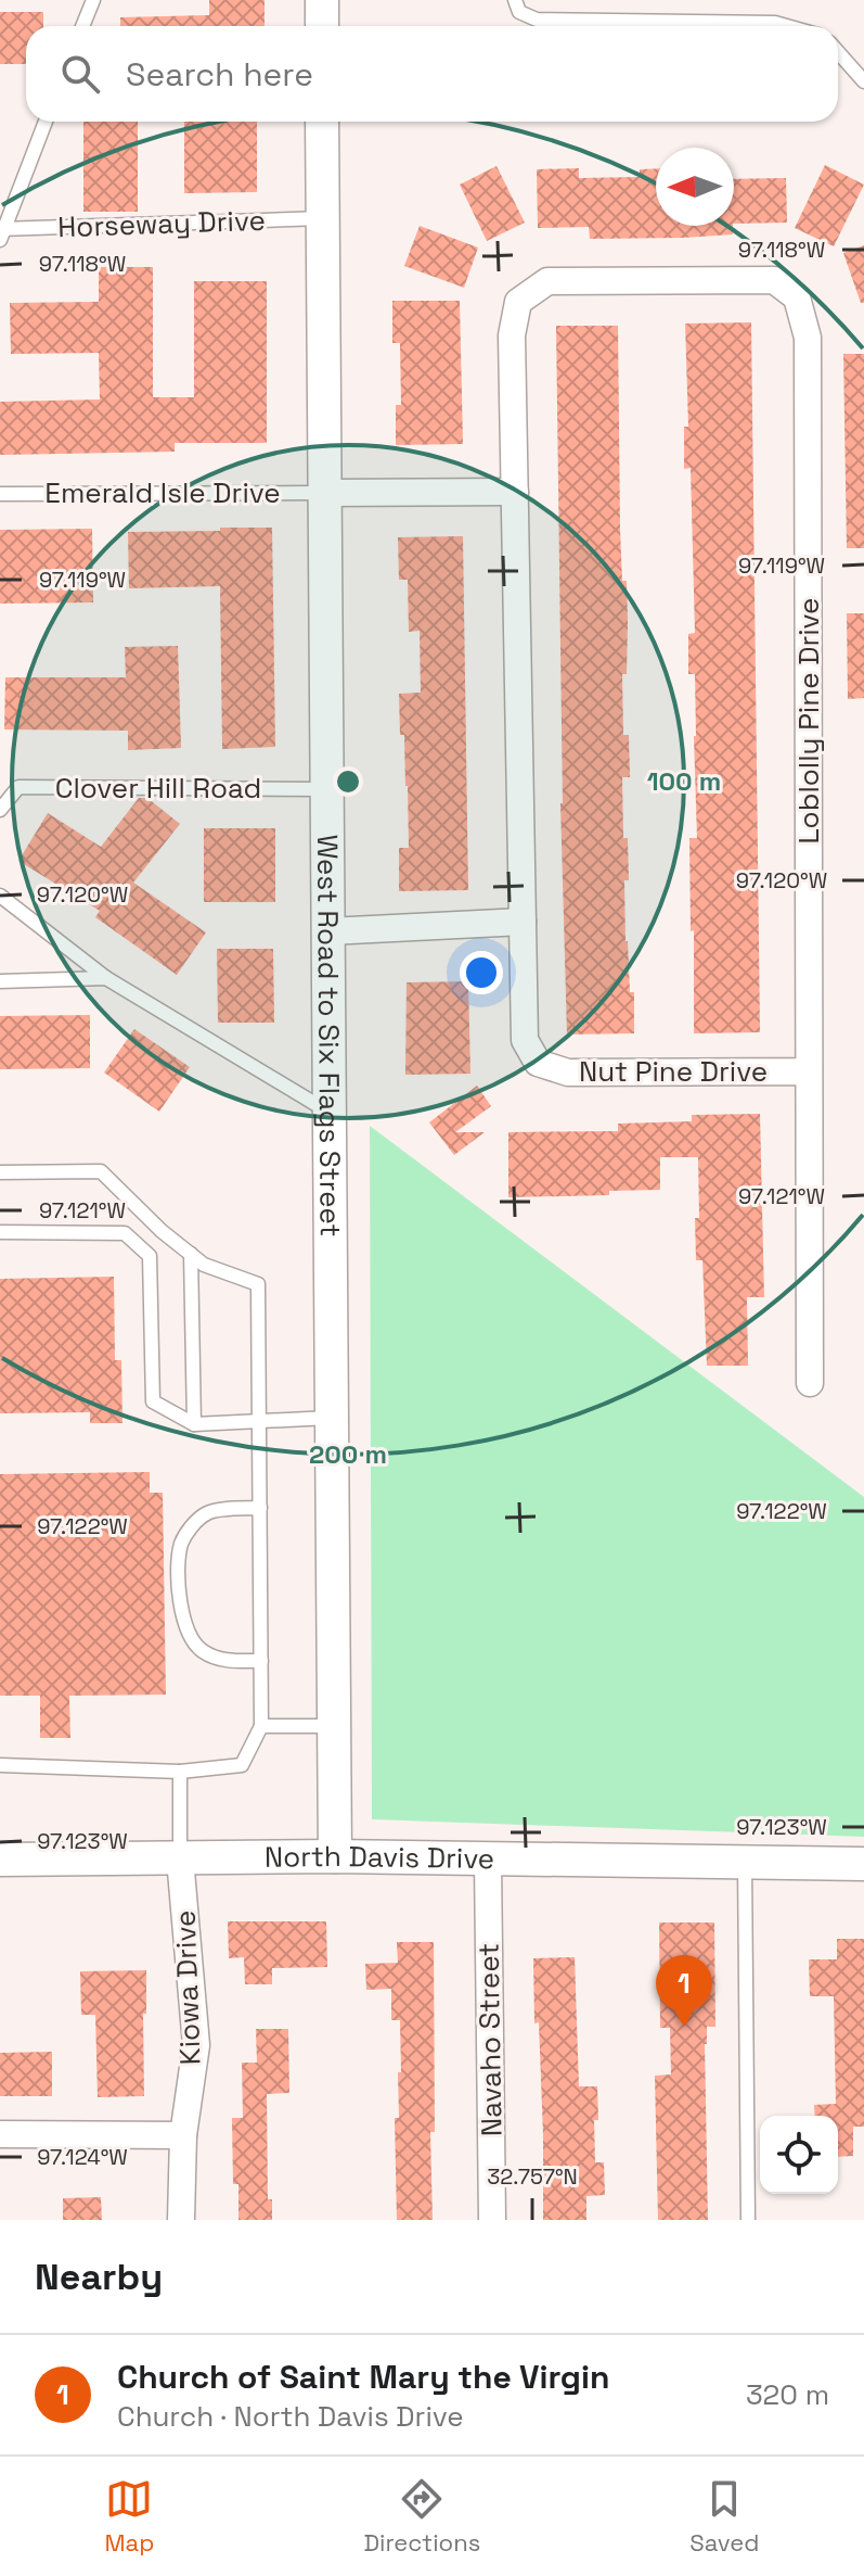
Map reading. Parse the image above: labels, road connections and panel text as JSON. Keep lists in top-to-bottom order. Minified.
{"streets":{"street":["Loblolly Pine Drive","West Road to Six Flags Street","Nut Pine Drive","North Davis Drive","Kiowa Drive","Navaho Street"],"lane":["Horseway Drive","Emerald Isle Drive","Clover Hill Road"]},"crossings":[["Horseway Drive","West Road to Six Flags Street"],["Emerald Isle Drive","West Road to Six Flags Street"],["Loblolly Pine Drive","Nut Pine Drive"],["Clover Hill Road","West Road to Six Flags Street"],["West Road to Six Flags Street","North Davis Drive"],["North Davis Drive","Kiowa Drive"],["North Davis Drive","Navaho Street"]],"north":"left","page":{"search":"Search here","pins":"1","heading":"Nearby","list":[{"mark":"1","name":"Church of Saint Mary the Virgin","note":"Church · North Davis Drive","value":"320 m"}],"nav":["Map","Directions","Saved"]},"coordinates":["97.118°W","97.119°W","97.120°W","97.121°W","97.122°W","97.123°W","97.124°W","32.757°N"],"rings":["100 m","200 m"]}
